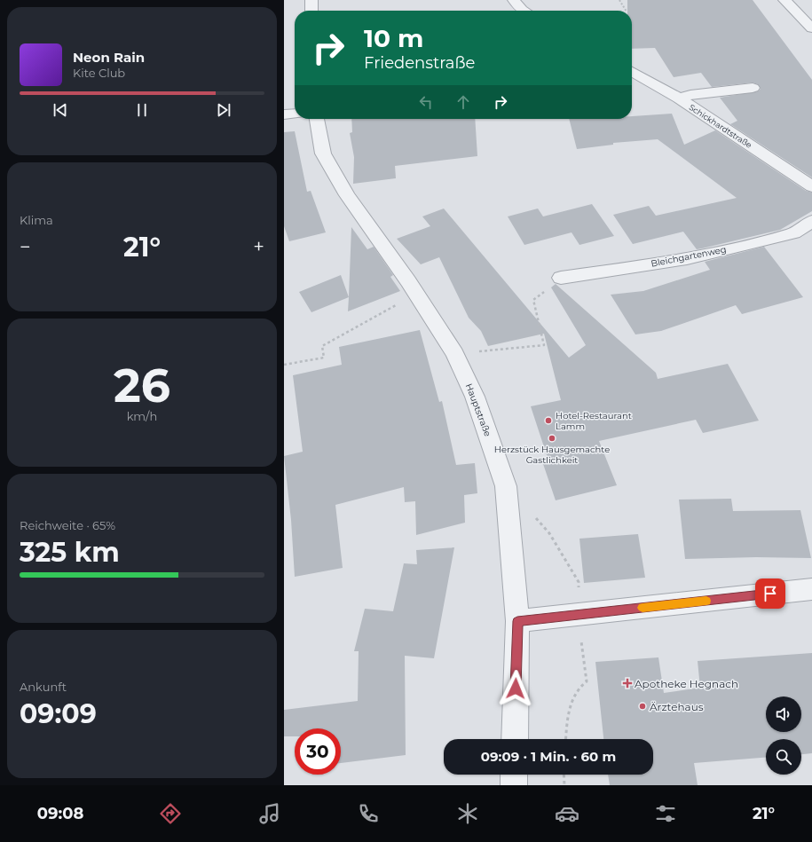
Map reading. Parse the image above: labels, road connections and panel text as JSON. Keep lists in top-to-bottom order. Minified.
{"streets":{"street":["Schickhardtstraße","Bleichgartenweg","Hauptstraße"]},"places":{"other":["Hotel-Restaurant Lamm","Herzstück Hausgemachte Gastlichkeit","Ärztehaus"],"health":["Apotheke Hegnach"]},"page":{"turn":["10 m","Friedenstraße"],"song":["Neon Rain","Kite Club"],"tile":["Klima",["26","km/h"],["Reichweite · 65%","325 km"],["Ankunft","09:09"]],"heat":["−","21°","+"],"limit":"30","trip":"09:09 · 1 Min. · 60 m","tabs":["09:08","21°"]}}
